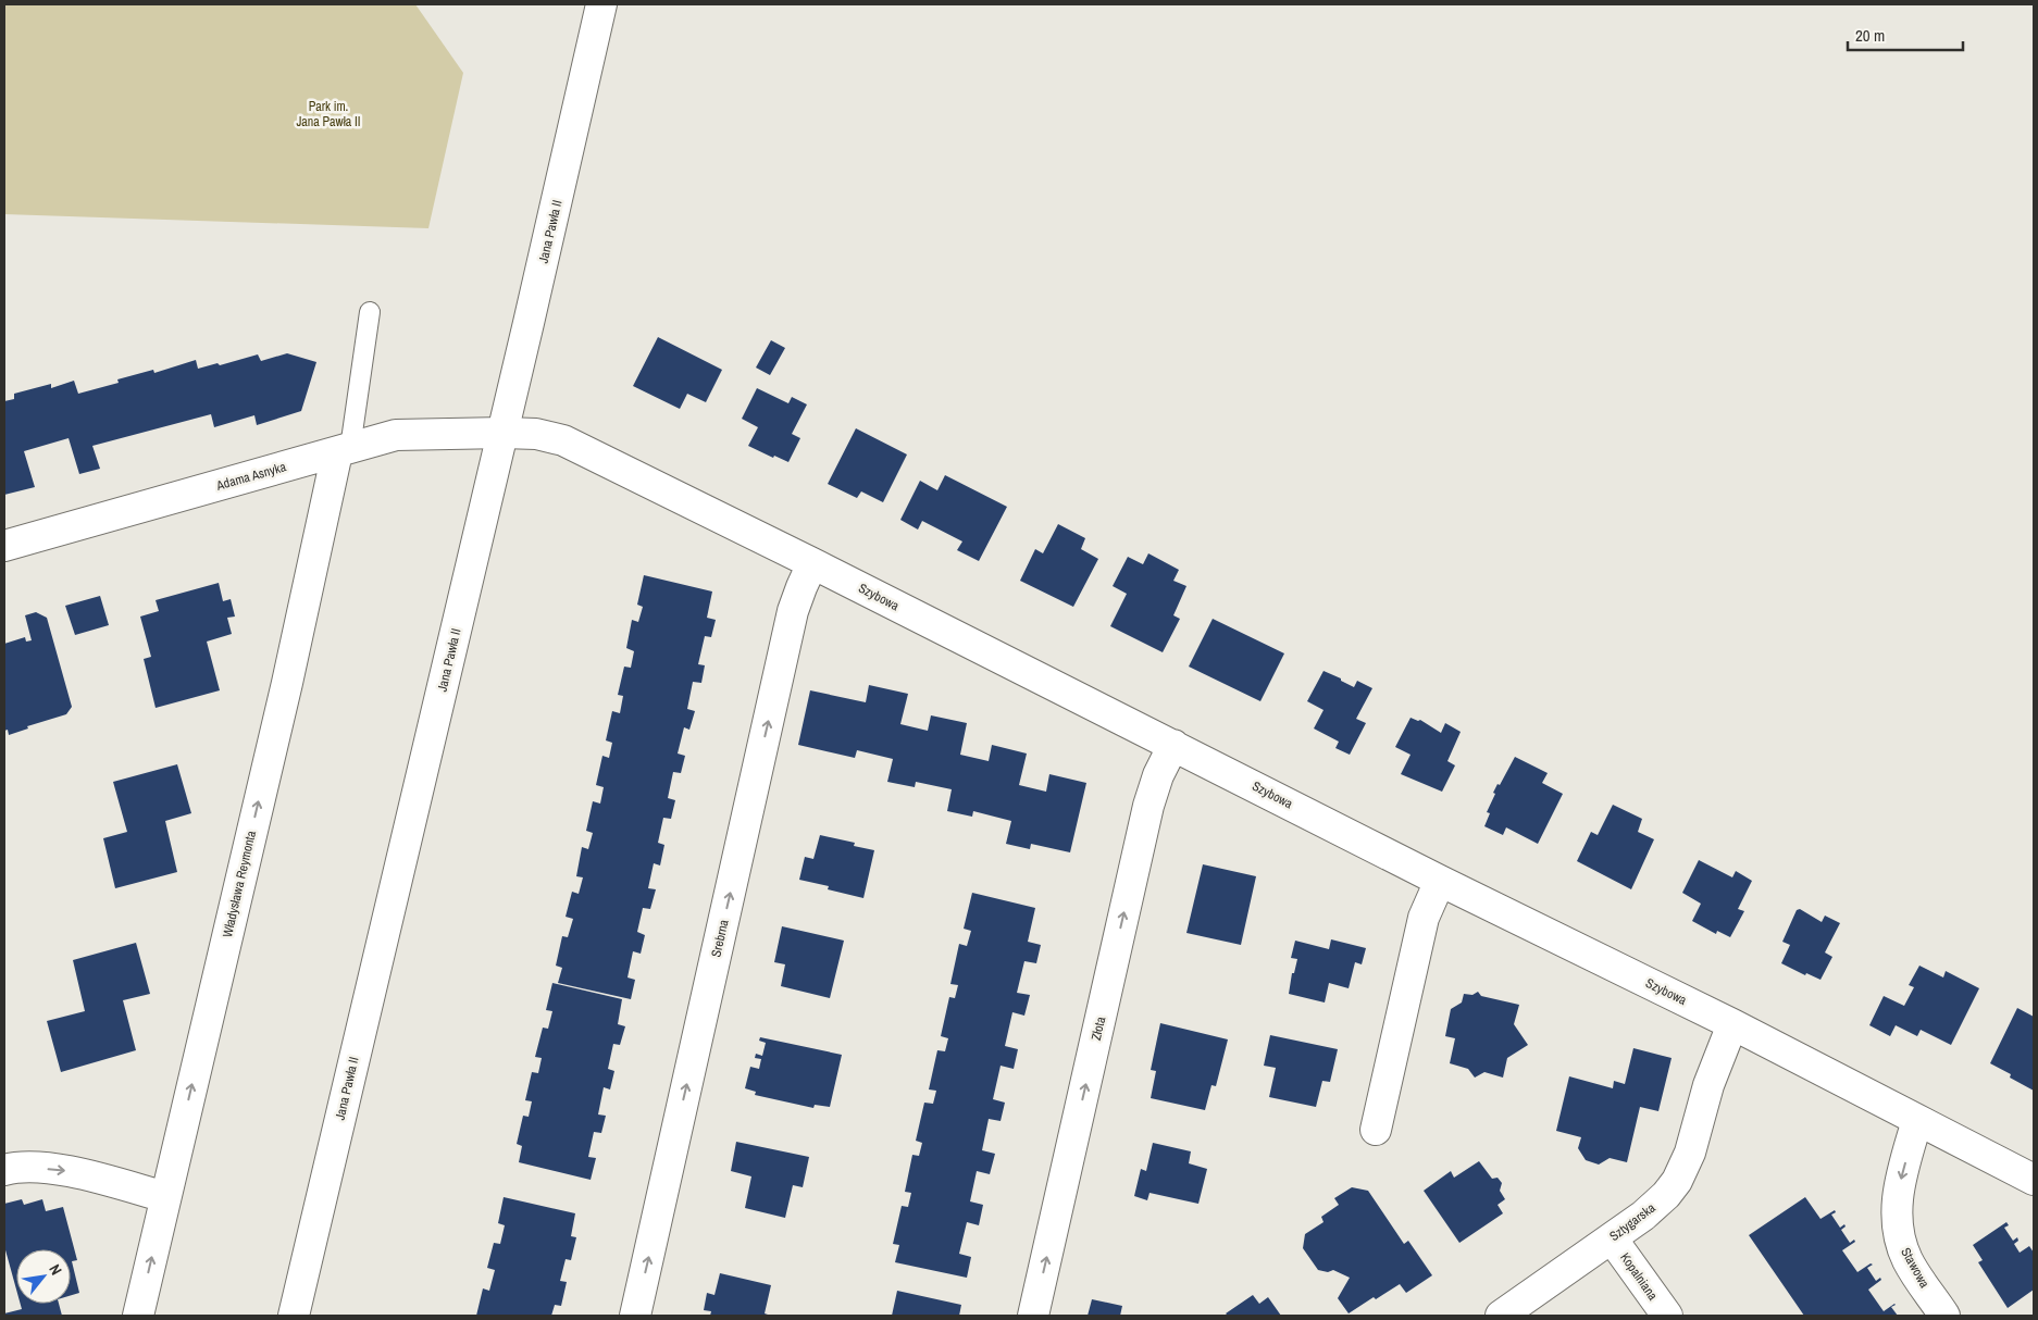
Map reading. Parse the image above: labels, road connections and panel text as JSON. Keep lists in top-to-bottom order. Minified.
{"streets":{"street":["Jana Pawła II","Adama Asnyka","Szybowa","Władysława Reymonta","Srebrna","Złota","Sztygarska","Stawowa","Kopalniana"]},"crossings":[["Jana Pawła II","Adama Asnyka"],["Jana Pawła II","Szybowa"],["Adama Asnyka","Szybowa"],["Adama Asnyka","Władysława Reymonta"],["Szybowa","Srebrna"],["Szybowa","Złota"],["Szybowa","Sztygarska"],["Szybowa","Stawowa"],["Sztygarska","Kopalniana"]],"one_way":["Władysława Reymonta","Srebrna","Złota","Stawowa"],"parks":["Park im. Jana Pawła II"],"scale_bar":"20 m","north":"top right"}
